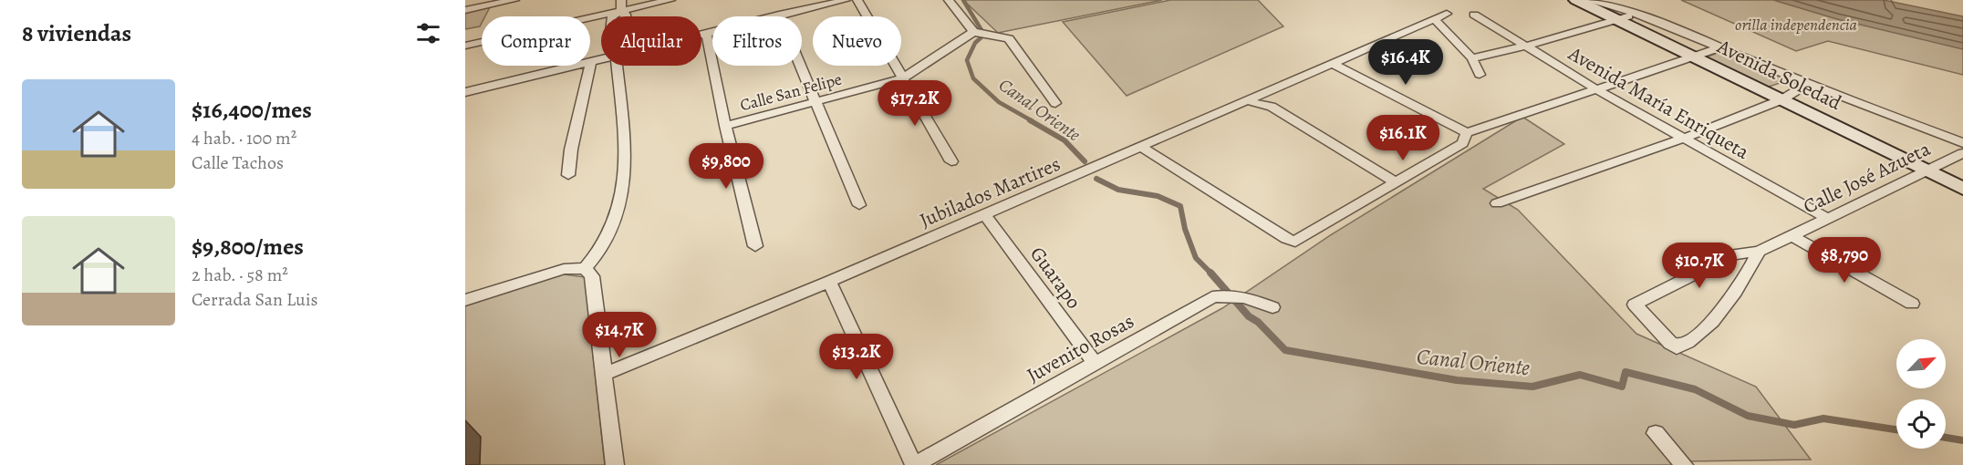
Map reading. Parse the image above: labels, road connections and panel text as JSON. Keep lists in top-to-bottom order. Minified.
{"streets":{"main road":["Avenida Soledad"],"street":["Calle San Felipe","Avenida María Enriqueta","Calle José Azueta","Jubilados Martires","Guarapo","Juvenito Rosas"]},"crossings":[["Avenida Soledad","Calle José Azueta"],["Avenida María Enriqueta","Calle José Azueta"],["Jubilados Martires","Guarapo"],["Guarapo","Juvenito Rosas"]],"water":["Canal Oriente"],"parks":["orilla independencia"],"north":"top right","page":{"heading":"8 viviendas","chip":["Comprar","Alquilar","Filtros","Nuevo"],"price":["$16.4K","$17.2K","$16.1K","$9,800","$8,790","$10.7K","$14.7K","$13.2K"],"list":[{"name":"$16,400/mes","note":"4 hab. · 100 m² · Calle Tachos"},{"name":"$9,800/mes","note":"2 hab. · 58 m² · Cerrada San Luis"}]}}
